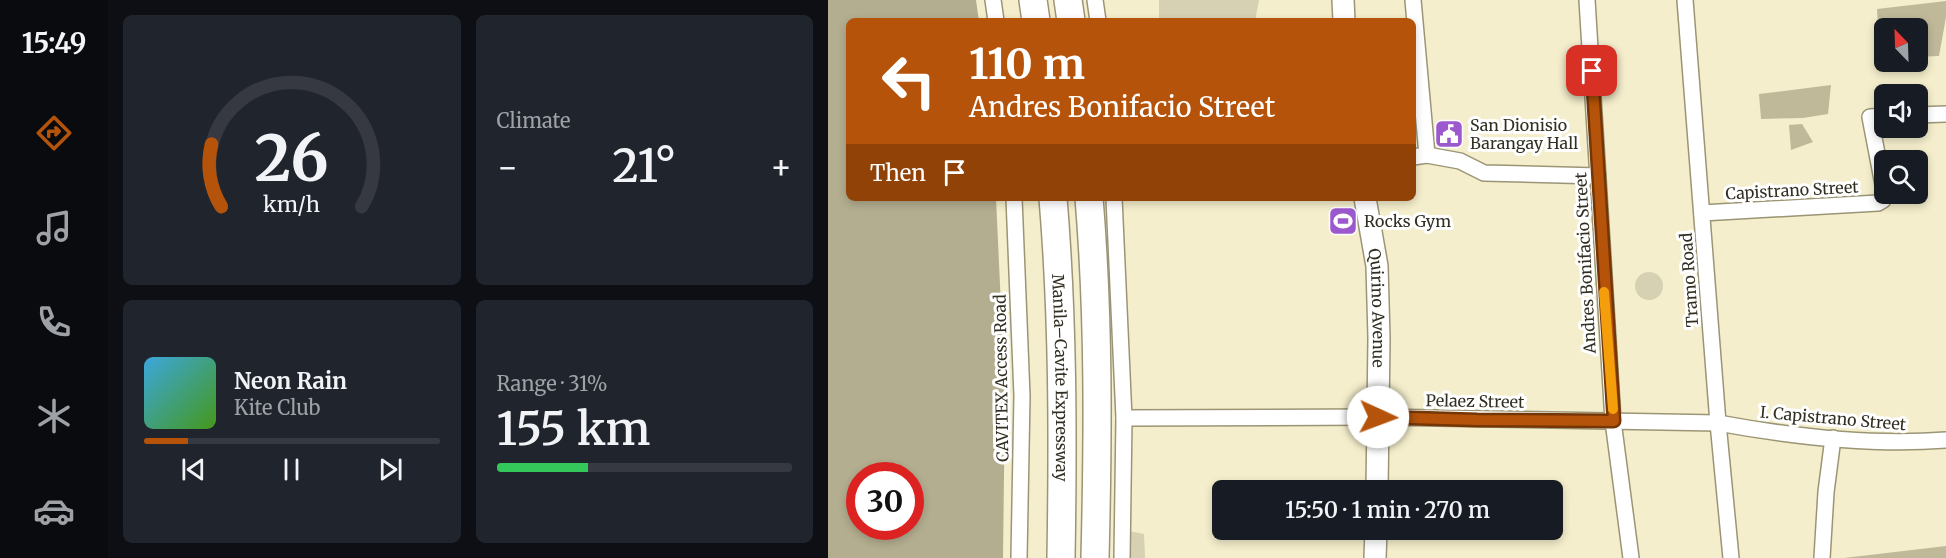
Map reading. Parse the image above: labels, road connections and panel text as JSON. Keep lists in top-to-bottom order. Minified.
{"streets":{"highway":["Manila–Cavite Expressway"],"main road":["Quirino Avenue"],"street":["Capistrano Street","Andres Bonifacio Street","Tramo Road","CAVITEX Access Road","Pelaez Street","I. Capistrano Street"]},"crossings":[["Capistrano Street","Tramo Road"],["Andres Bonifacio Street","Pelaez Street"],["Tramo Road","Pelaez Street"],["Tramo Road","I. Capistrano Street"],["Quirino Avenue","Pelaez Street"],["Pelaez Street","I. Capistrano Street"]],"places":{"public building":["San Dionisio Barangay Hall"],"sports":["Rocks Gym"]},"north":"top left","page":{"tabs":"15:49","tile":["Climate",["Range · 31%","155 km"]],"turn":["110 m","Andres Bonifacio Street"],"heat":["−","21°","+"],"then":"Then","song":["Neon Rain","Kite Club"],"limit":"30","trip":"15:50 · 1 min · 270 m","gauge":["26","km/h"]}}
